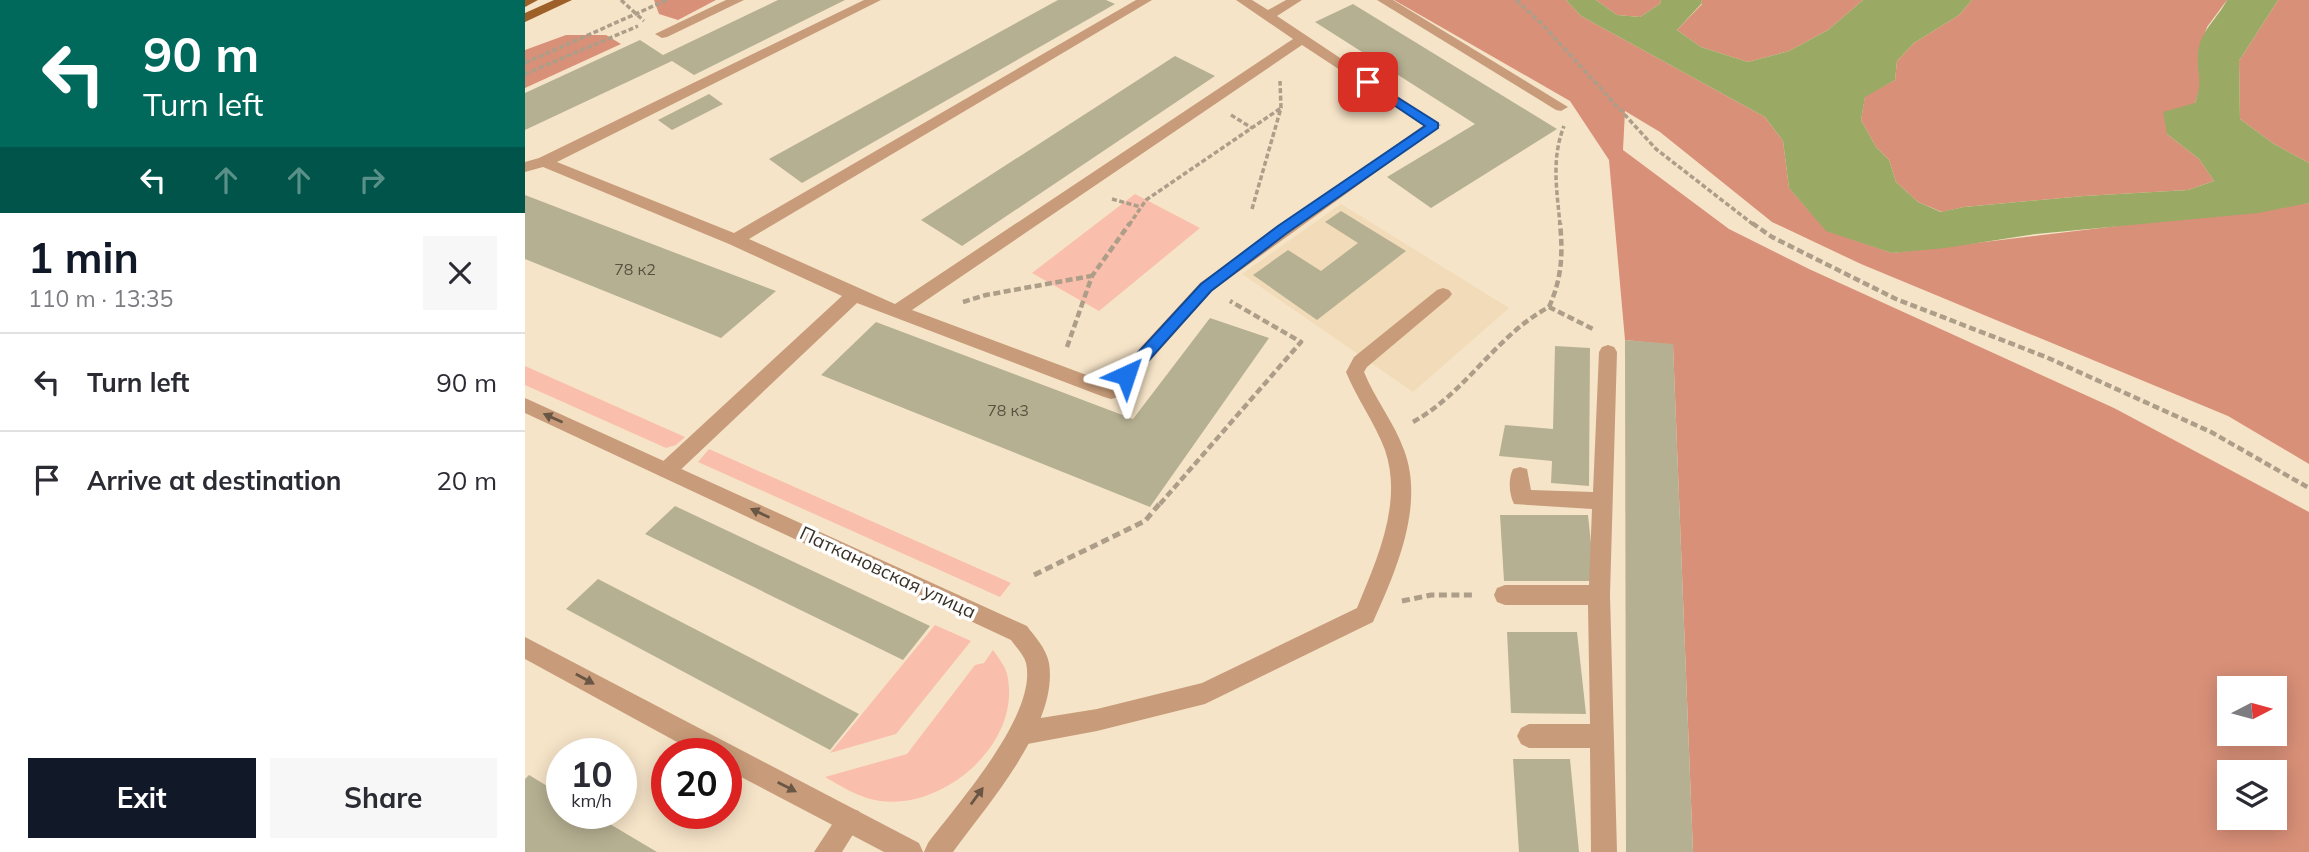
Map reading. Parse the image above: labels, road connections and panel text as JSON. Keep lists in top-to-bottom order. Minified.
{"streets":{"street":["Паткановская улица"]},"house_numbers":["78 к2","78 к3"],"north":"right","page":{"turn":["90 m","Turn left"],"heading":["1 min","110 m · 13:35"],"list":[{"name":"Turn left","value":"90 m"},{"name":"Arrive at destination","value":"20 m"}],"speed":"10 km/h","limit":"20","buttons":["Exit","Share"]}}
